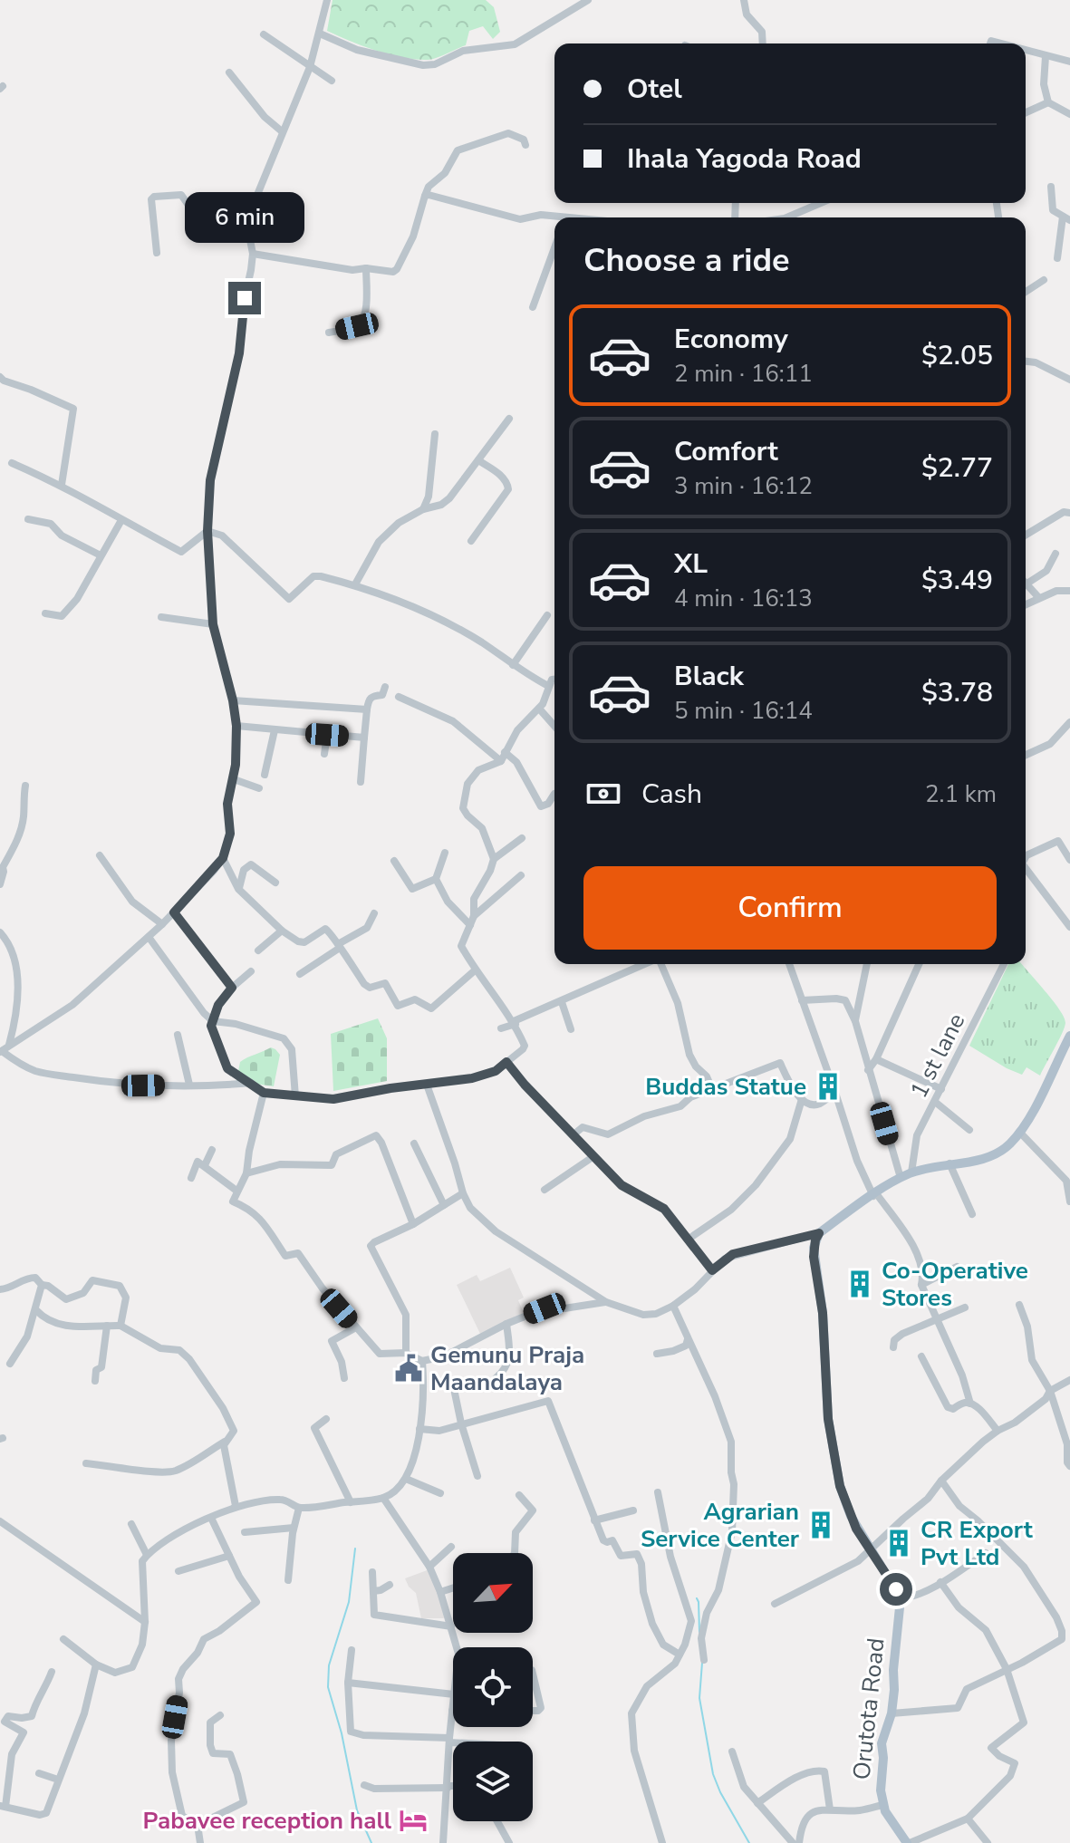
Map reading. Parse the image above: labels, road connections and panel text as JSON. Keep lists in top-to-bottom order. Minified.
{"streets":{"main road":["Orutota Road"],"street":["1 st lane"]},"places":{"building":["Buddas Statue","Co-Operative Stores","Agrarian Service Center","CR Export Pvt Ltd"],"public building":["Gemunu Praja Maandalaya"],"hotel":["Pabavee reception hall"]},"north":"top right","page":{"banner":["Otel","Ihala Yagoda Road"],"bubble":"6 min","heading":"Choose a ride","list":[{"name":"Economy","note":"2 min · 16:11","value":"$2.05"},{"name":"Comfort","note":"3 min · 16:12","value":"$2.77"},{"name":"XL","note":"4 min · 16:13","value":"$3.49"},{"name":"Black","note":"5 min · 16:14","value":"$3.78"}],"pay":["Cash","2.1 km"],"buttons":"Confirm"}}
